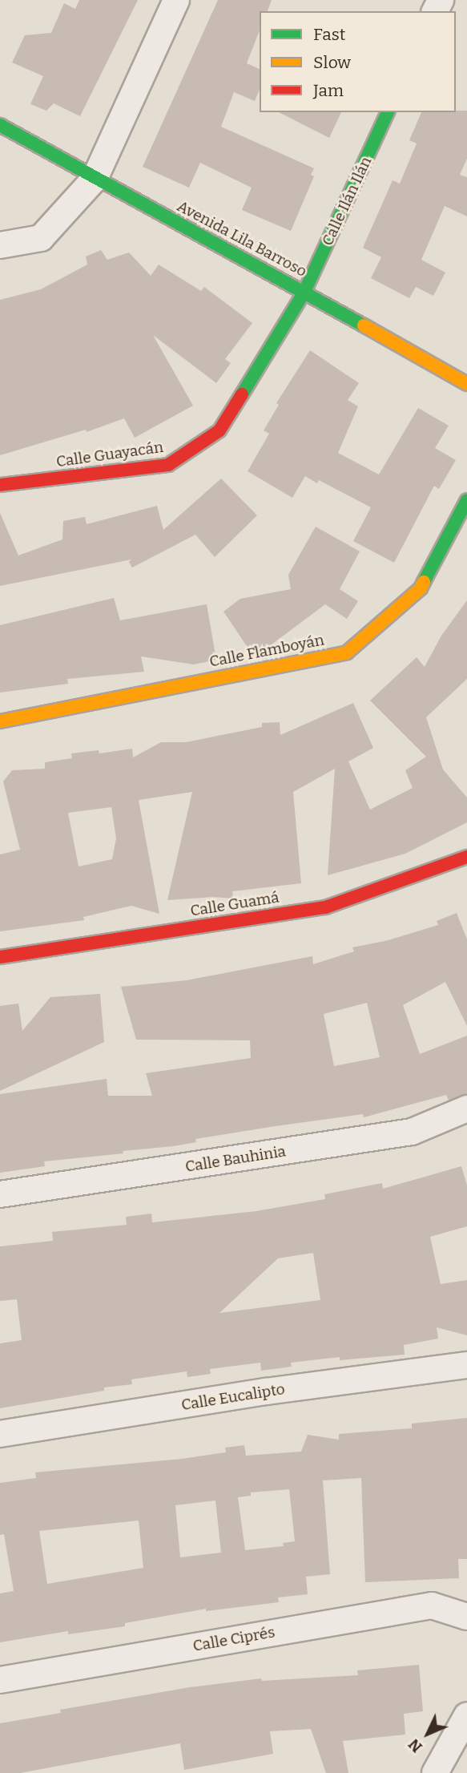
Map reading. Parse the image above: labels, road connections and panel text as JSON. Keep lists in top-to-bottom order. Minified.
{"streets":{"street":["Calle Ilán Ilán","Avenida Lila Barroso","Calle Guayacán","Calle Flamboyán","Calle Guamá","Calle Bauhinia","Calle Eucalipto","Calle Ciprés"]},"crossings":[["Calle Ilán Ilán","Avenida Lila Barroso"],["Calle Ilán Ilán","Calle Guayacán"],["Avenida Lila Barroso","Calle Guayacán"]],"legend":["Fast","Slow","Jam"],"north":"bottom left"}
